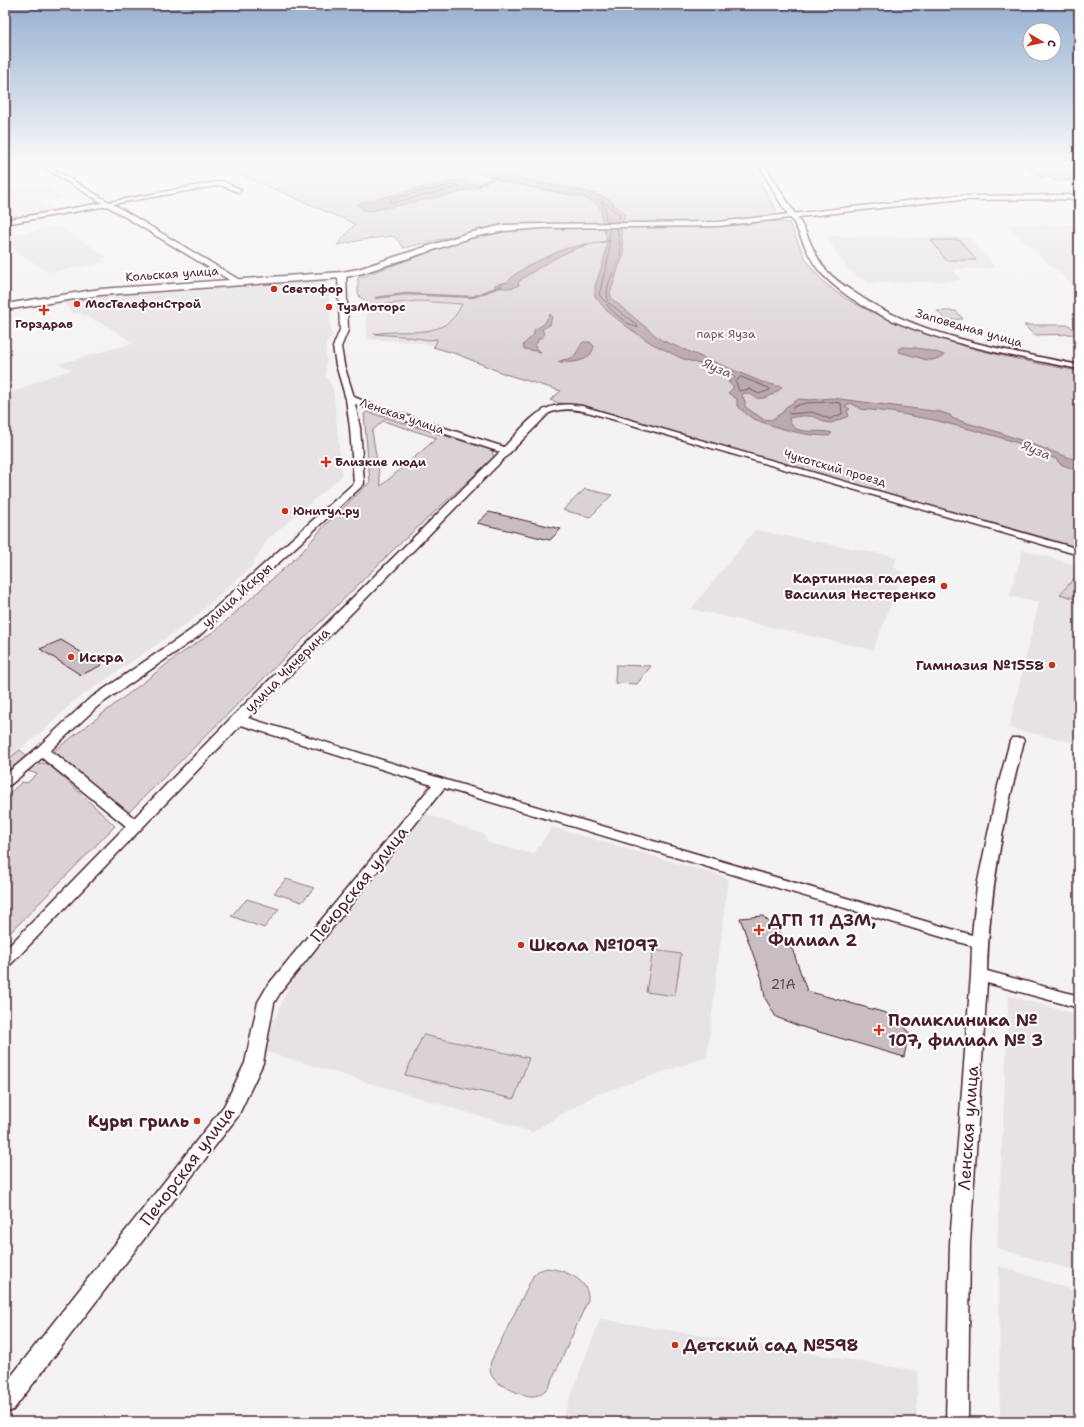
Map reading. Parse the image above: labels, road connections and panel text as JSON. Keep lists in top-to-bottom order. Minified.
{"streets":{"main road":["Кольская улица"],"street":["Заповедная улица","Ленская улица","Чукотский проезд","улица Искры","улица Чичерина","Печорская улица"]},"crossings":[["Кольская улица","Ленская улица"],["Ленская улица","улица Искры"],["Ленская улица","улица Чичерина"],["Чукотский проезд","улица Чичерина"]],"water":["Яуза"],"parks":["парк Яуза"],"places":{"other":["Светофор","МосТелефонСтрой","ТузМоторс","Юнитул.ру","Картинная галерея Василия Нестеренко","Искра","Гимназия №1558","Школа №1097","Куры гриль","Детский сад №598"],"health":["Горздрав","Близкие люди","ДГП 11 ДЗМ, Филиал 2","Поликлиника № 107, филиал № 3"]},"house_numbers":["21А"],"north":"right"}
